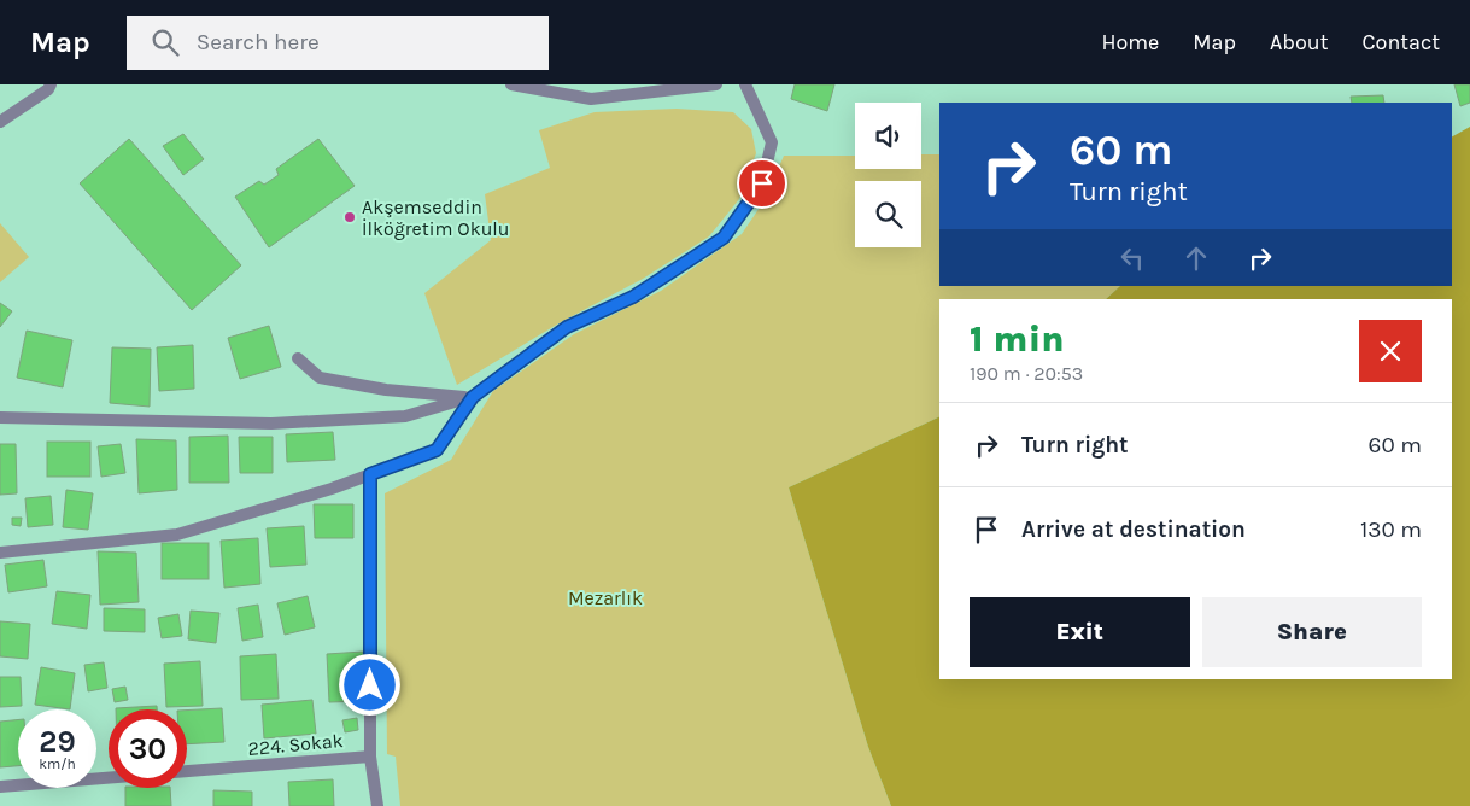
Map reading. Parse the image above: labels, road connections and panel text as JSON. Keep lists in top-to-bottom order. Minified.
{"streets":{"street":["224. Sokak"]},"parks":["Mezarlık"],"places":["Akşemseddin İlköğretim Okulu"],"page":{"header":"Map","search":"Search here","nav":["Home","Map","About","Contact"],"turn":["60 m","Turn right"],"heading":["1 min","190 m · 20:53"],"list":[{"name":"Turn right","value":"60 m"},{"name":"Arrive at destination","value":"130 m"}],"buttons":["Exit","Share"],"speed":"29 km/h","limit":"30"}}
